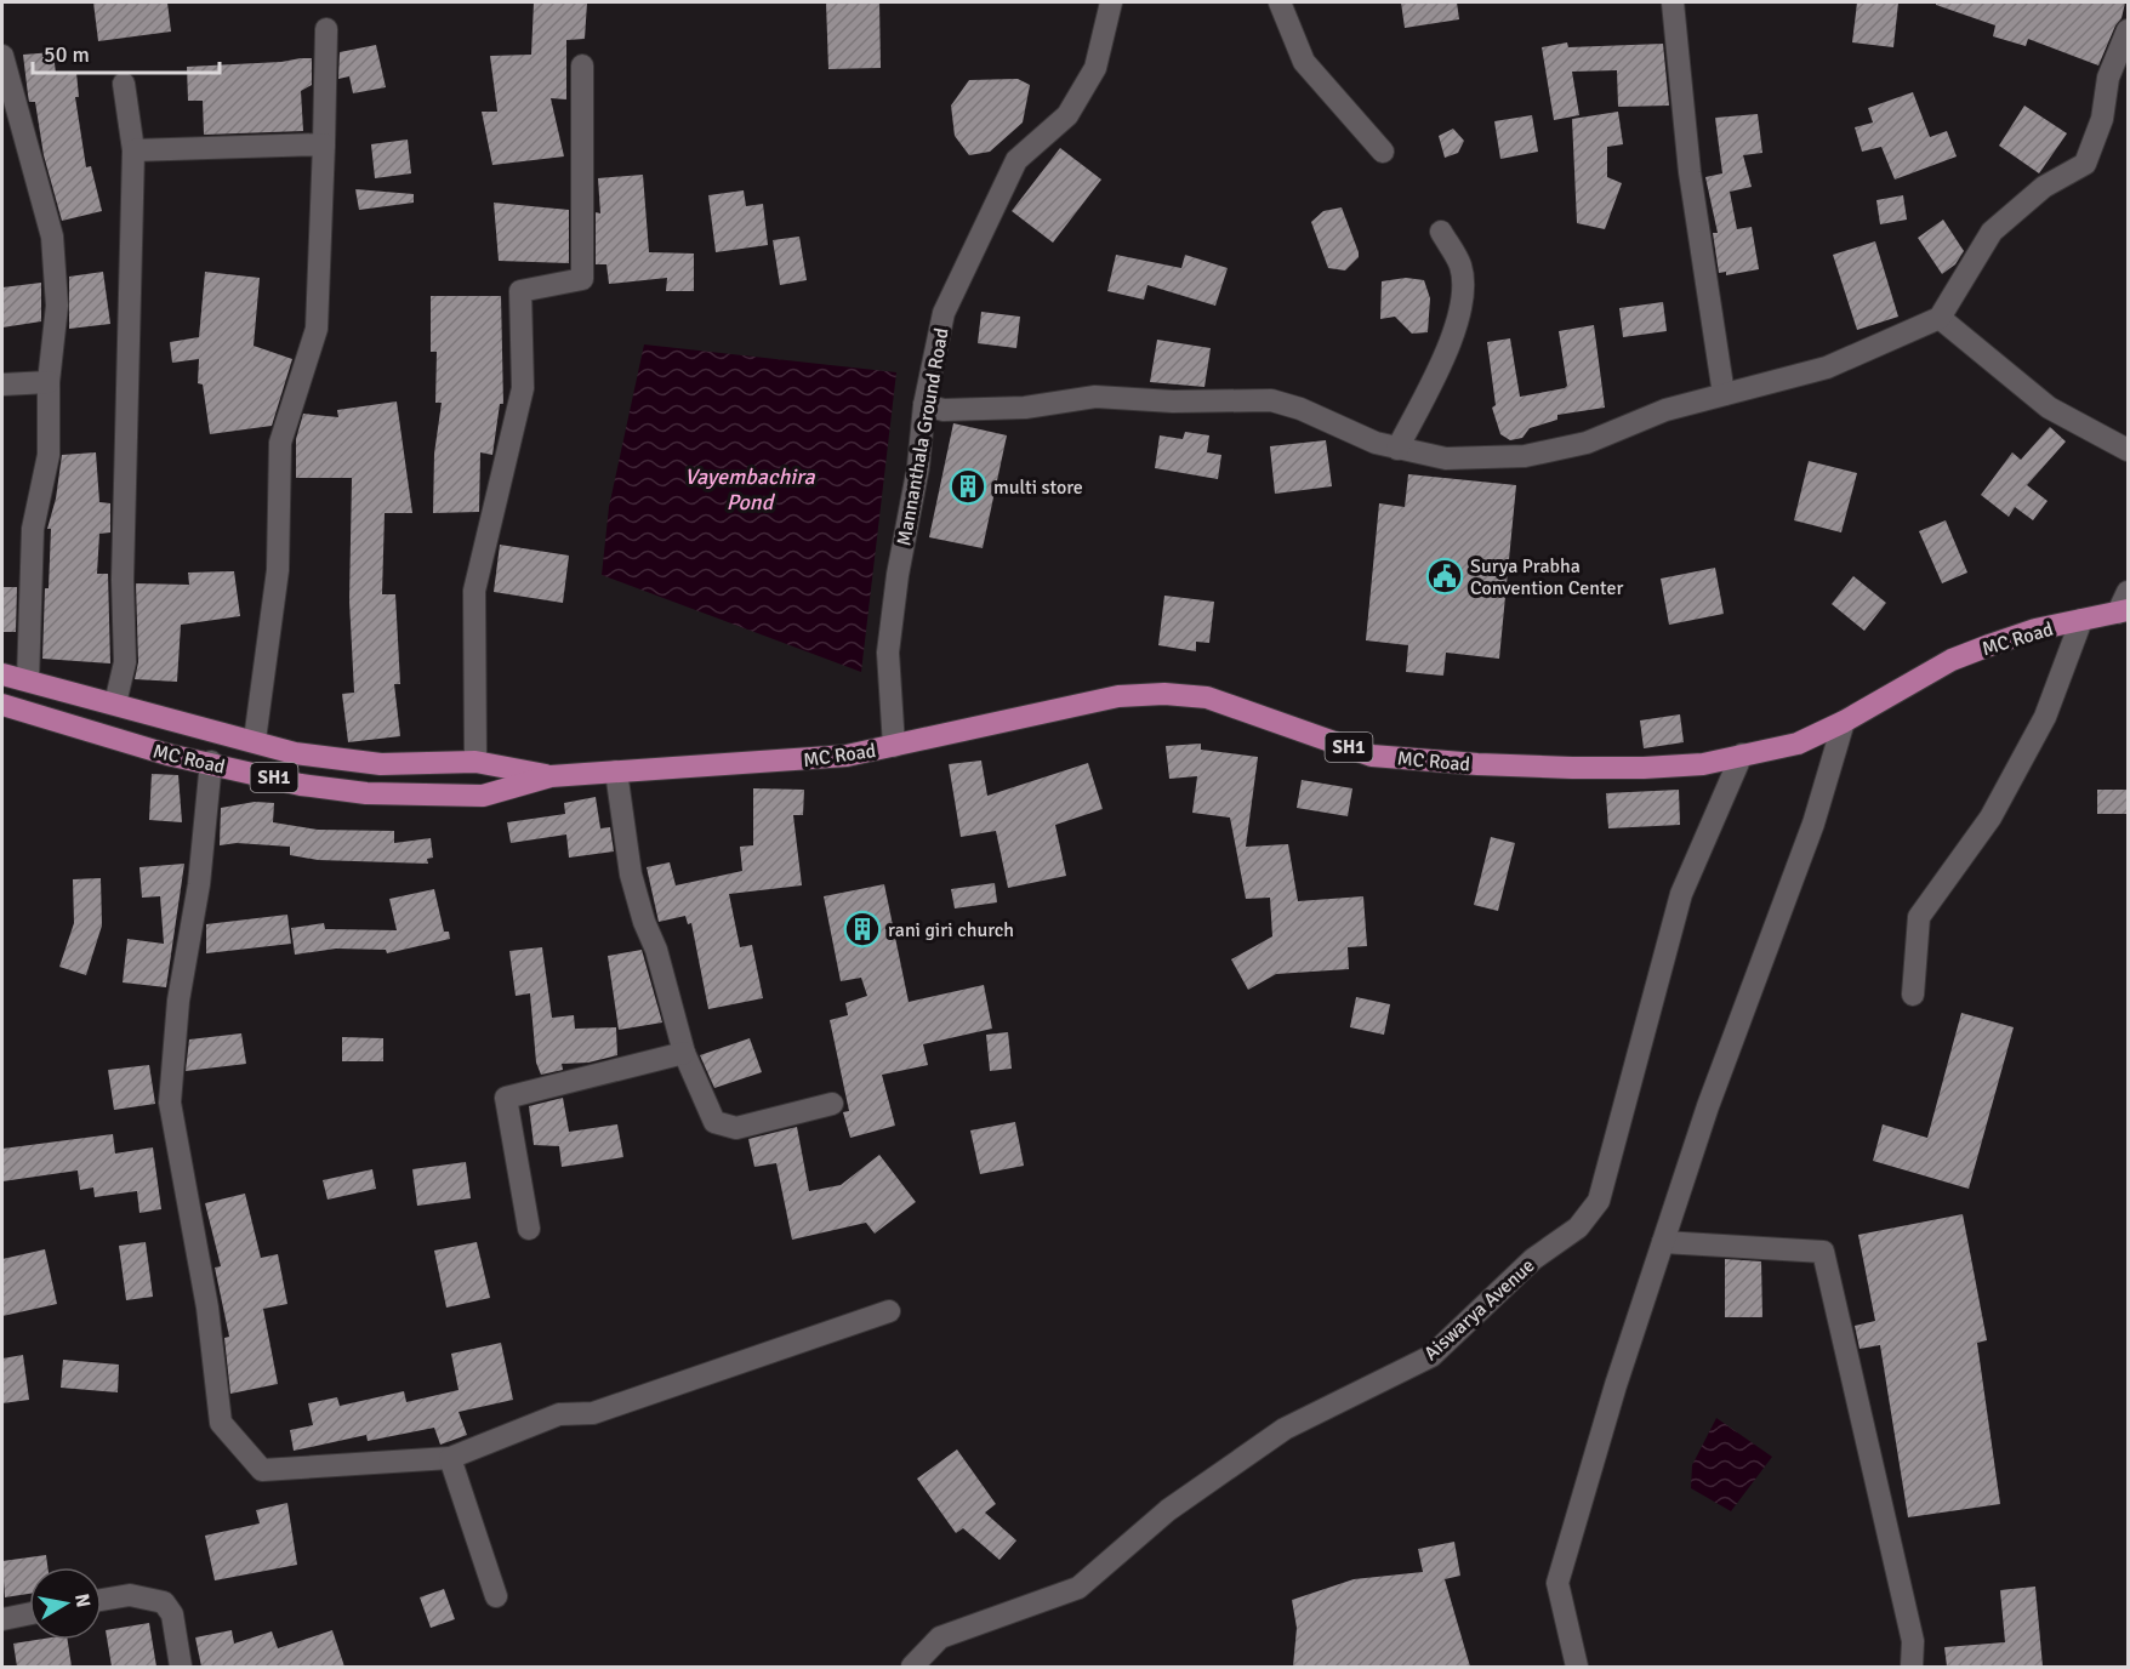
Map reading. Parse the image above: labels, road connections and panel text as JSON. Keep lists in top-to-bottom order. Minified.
{"streets":{"main road":["MC Road","SH1"],"street":["Mannanthala Ground Road","Aiswarya Avenue"]},"crossings":[["Mannanthala Ground Road","MC Road"],["MC Road","Aiswarya Avenue"]],"water":["Vayembachira Pond"],"places":{"building":["multi store","rani giri church"],"public building":["Surya Prabha Convention Center"]},"scale_bar":"50 m","north":"right"}
